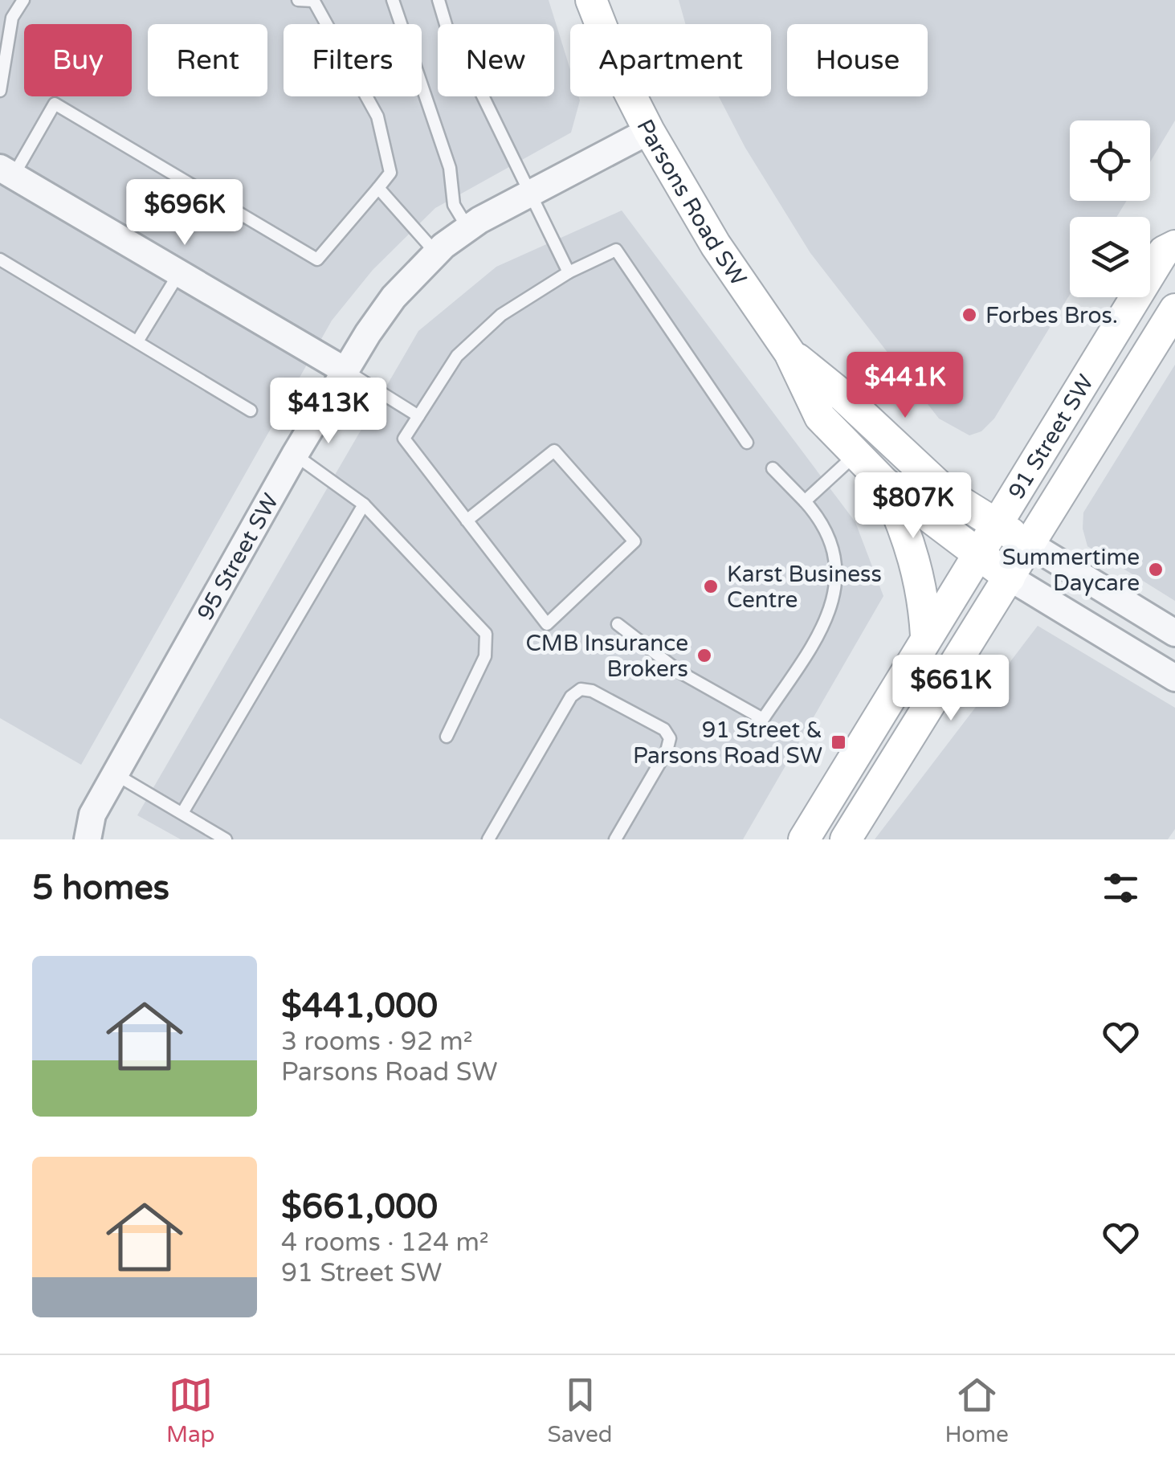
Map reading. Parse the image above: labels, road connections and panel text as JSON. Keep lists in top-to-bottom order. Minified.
{"streets":{"main road":["Parsons Road SW","91 Street SW"],"street":["95 Street SW"]},"crossings":[["Parsons Road SW","91 Street SW"],["Parsons Road SW","95 Street SW"]],"places":{"other":["Forbes Bros.","Summertime Daycare","Karst Business Centre","CMB Insurance Brokers"],"transit":["91 Street & Parsons Road SW"]},"page":{"chip":["Buy","Rent","Filters","New","Apartment","House"],"price":["$696K","$441K","$413K","$807K","$661K"],"heading":"5 homes","list":[{"name":"$441,000","note":"3 rooms · 92 m² · Parsons Road SW"},{"name":"$661,000","note":"4 rooms · 124 m² · 91 Street SW"}],"tabs":["Map","Saved","Home"]}}
